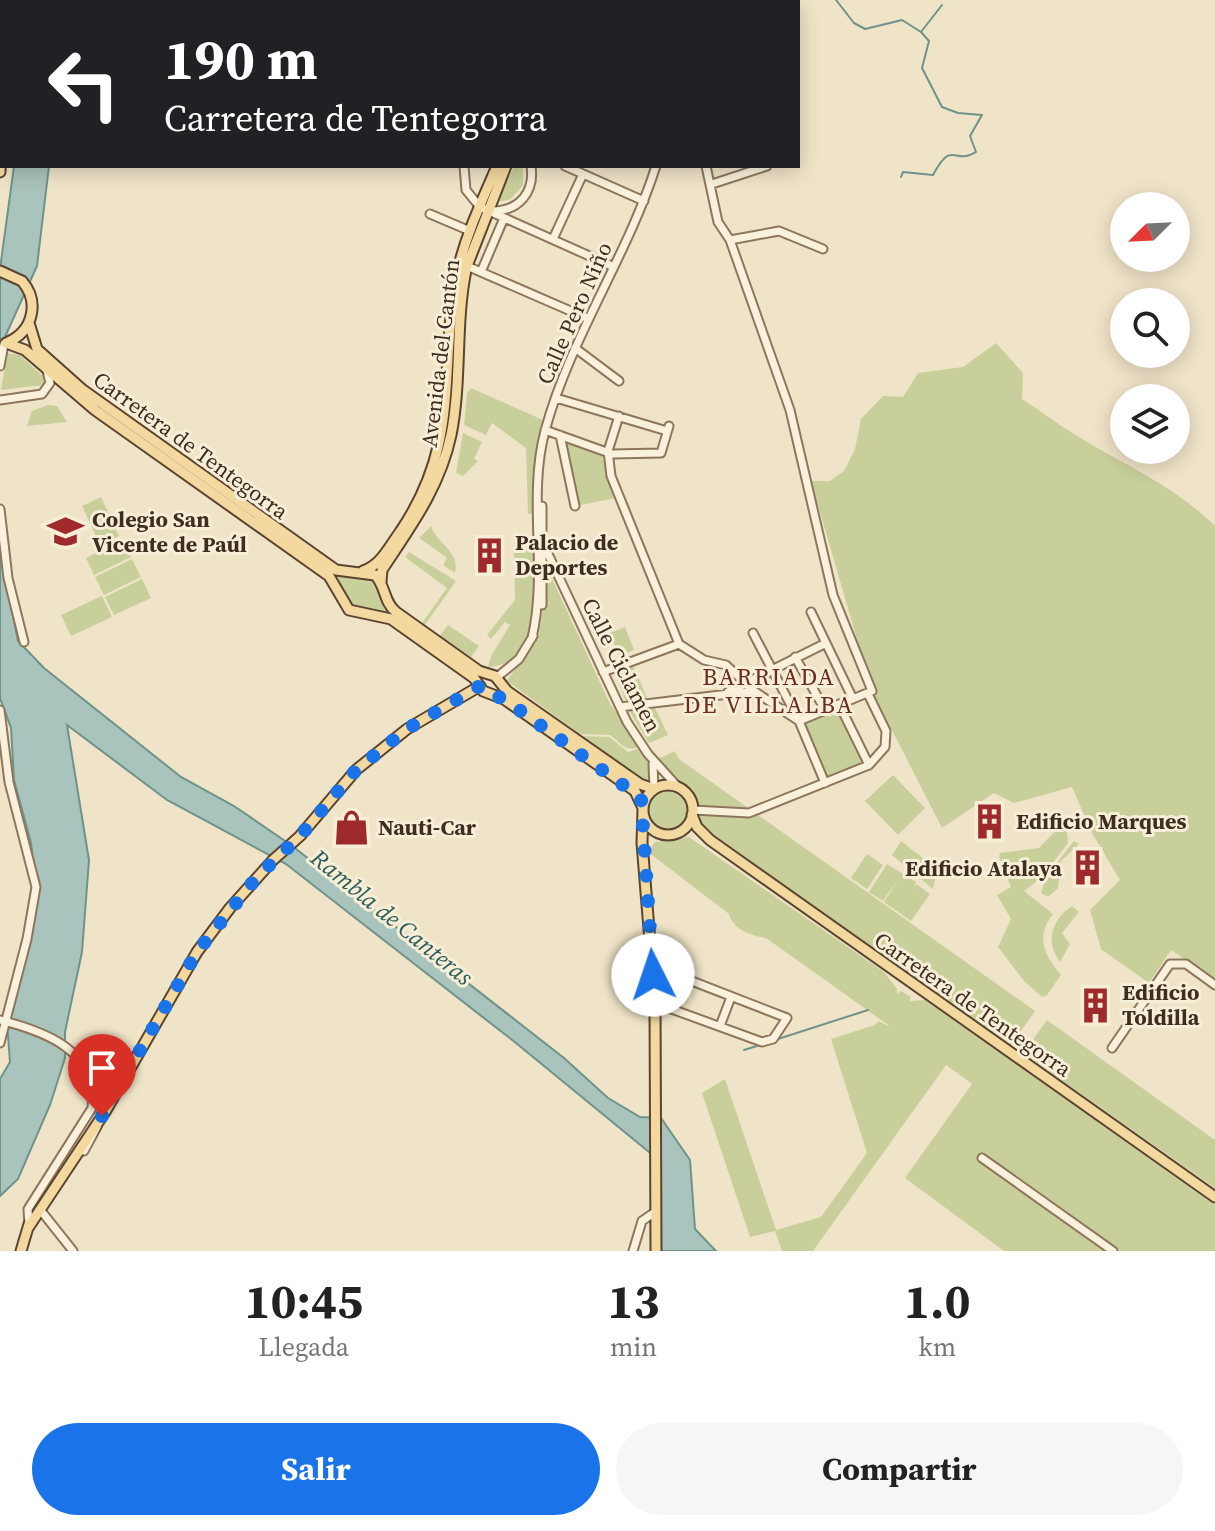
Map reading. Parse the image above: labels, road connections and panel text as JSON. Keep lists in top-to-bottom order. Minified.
{"streets":{"main road":["Avenida del Cantón","Carretera de Tentegorra"],"street":["Calle Pero Niño","Calle Ciclamen"]},"crossings":[["Calle Pero Niño","Calle Ciclamen"],["Avenida del Cantón","Carretera de Tentegorra"],["Carretera de Tentegorra","Calle Ciclamen"]],"districts":["BARRIADA DE VILLALBA"],"water":["Rambla de Canteras"],"places":{"school or university":["Colegio San Vicente de Paúl"],"building":["Palacio de Deportes","Edificio Marques","Edificio Atalaya","Edificio Toldilla"],"shop":["Nauti-Car"]},"north":"bottom left","page":{"turn":["190 m","Carretera de Tentegorra"],"eta":["10:45","Llegada","13","min","1.0","km"],"buttons":["Salir","Compartir"]}}
